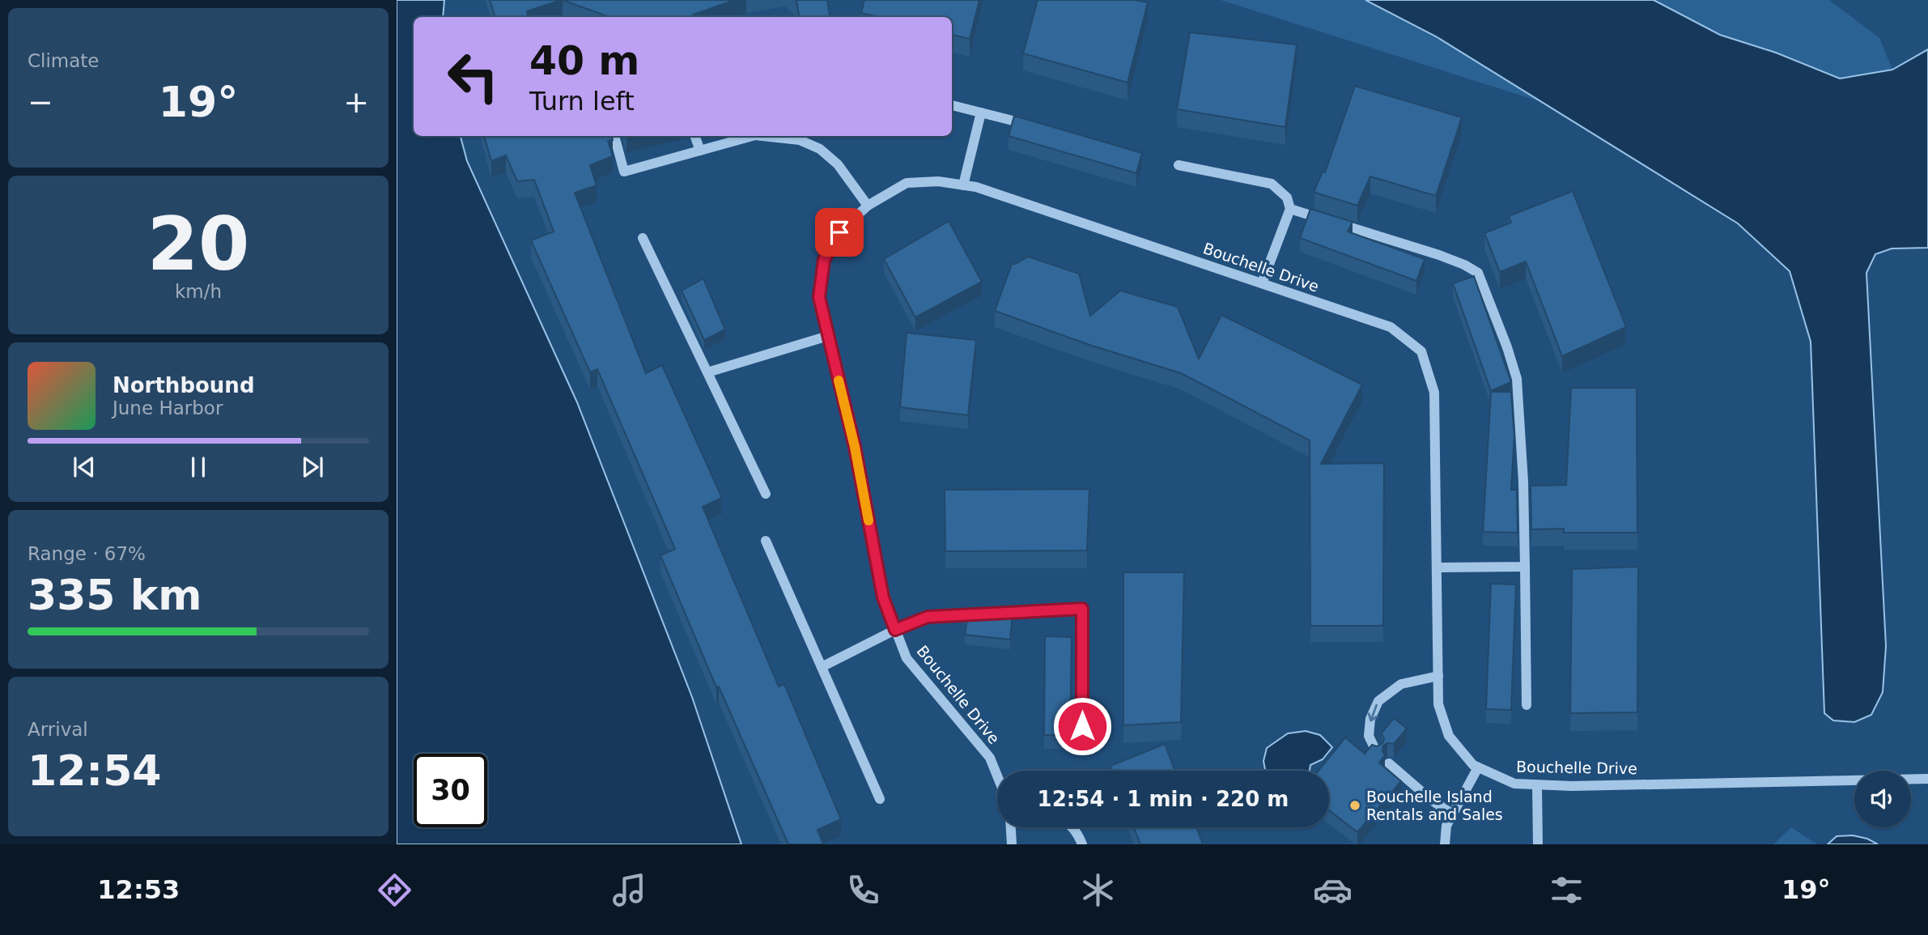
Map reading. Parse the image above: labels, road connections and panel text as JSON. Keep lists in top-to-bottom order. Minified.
{"streets":{"street":["Bouchelle Drive"]},"places":["Bouchelle Island Rentals and Sales"],"page":{"tile":["Climate",["20","km/h"],["Range · 67%","335 km"],["Arrival","12:54"]],"turn":["40 m","Turn left"],"heat":["−","19°","+"],"song":["Northbound","June Harbor"],"limit":"30","trip":"12:54 · 1 min · 220 m","tabs":["12:53","19°"]}}
